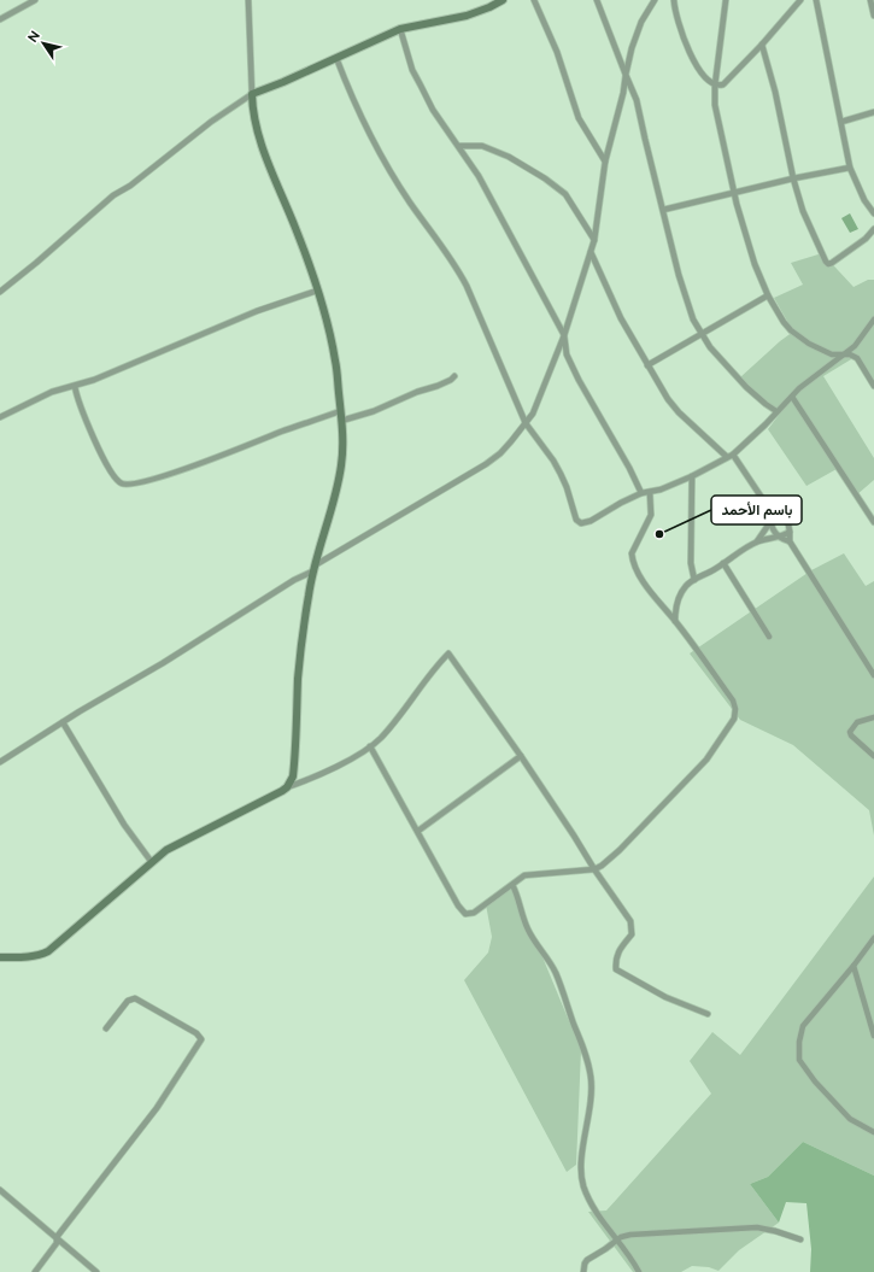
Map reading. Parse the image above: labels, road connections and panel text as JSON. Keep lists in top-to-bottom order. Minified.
{"places":["باسم الأحمد"],"north":"top left"}
